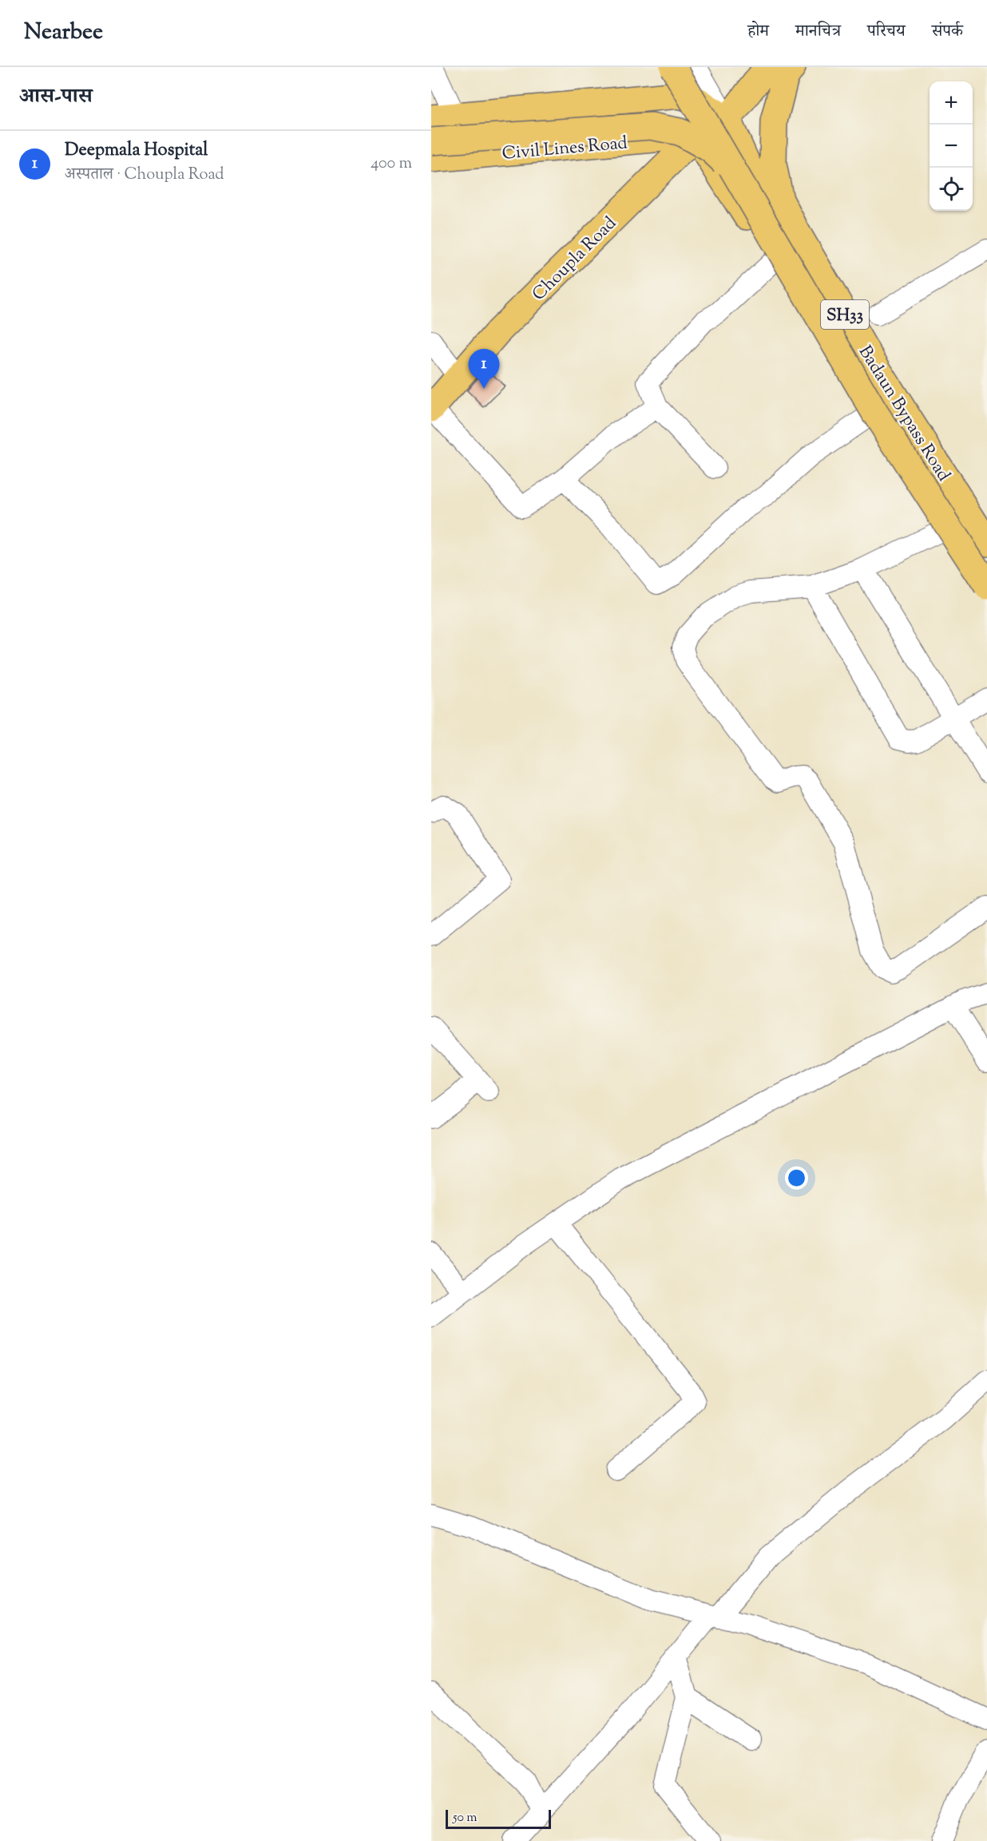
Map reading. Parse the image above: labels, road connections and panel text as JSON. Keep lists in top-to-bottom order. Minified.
{"streets":{"main road":["Civil Lines Road","Choupla Road","SH33","Badaun Bypass Road"]},"crossings":[["Civil Lines Road","Choupla Road"]],"scale_bar":"50 m","page":{"header":"Nearbee","nav":["होम","मानचित्र","परिचय","संपर्क"],"heading":"आस-पास","map_buttons":["+","−"],"list":[{"mark":"1","name":"Deepmala Hospital","note":"अस्पताल · Choupla Road","value":"400 m"}],"pins":"1","scale":"50 m"}}
